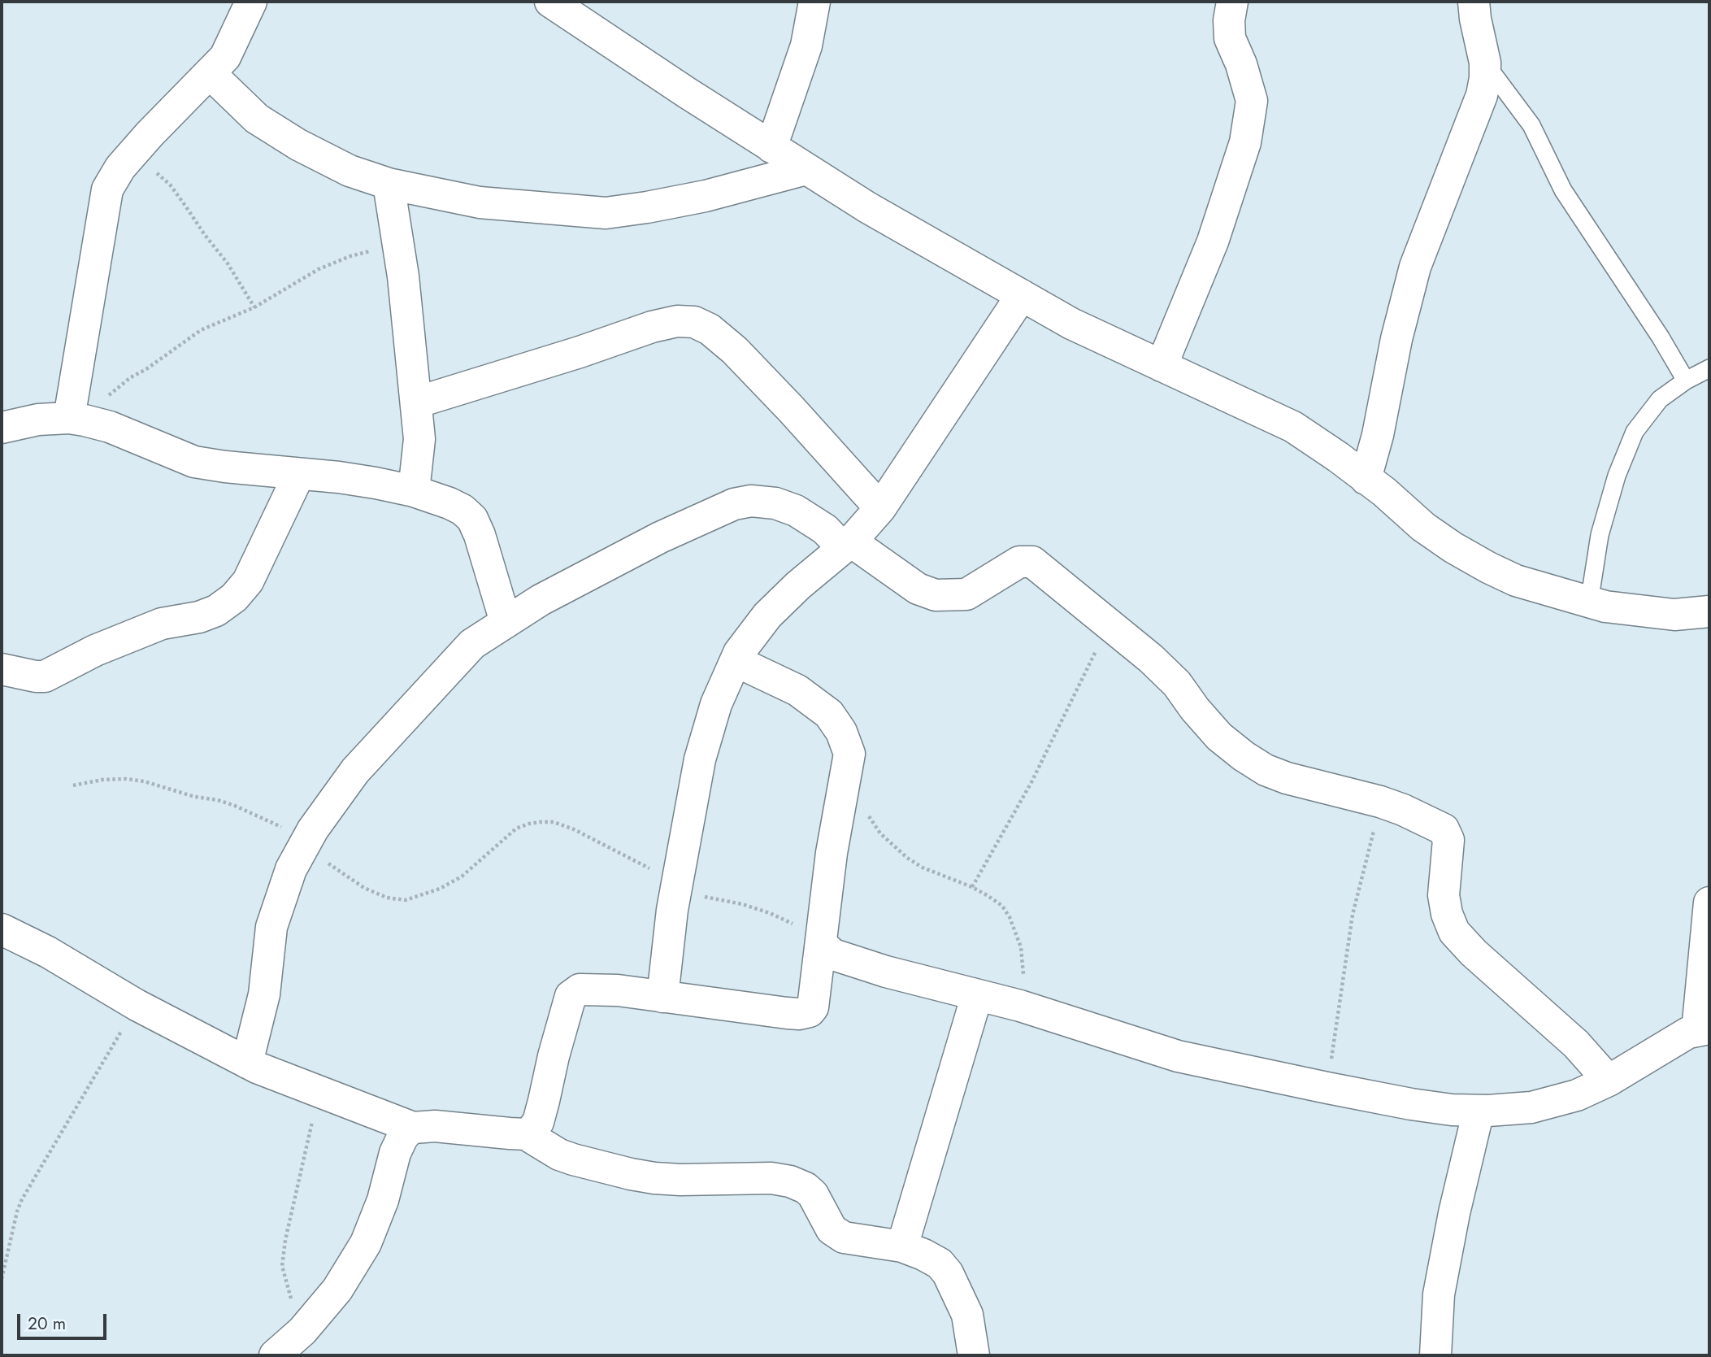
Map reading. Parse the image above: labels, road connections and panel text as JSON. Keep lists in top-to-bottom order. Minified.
{"scale_bar":"20 m"}
